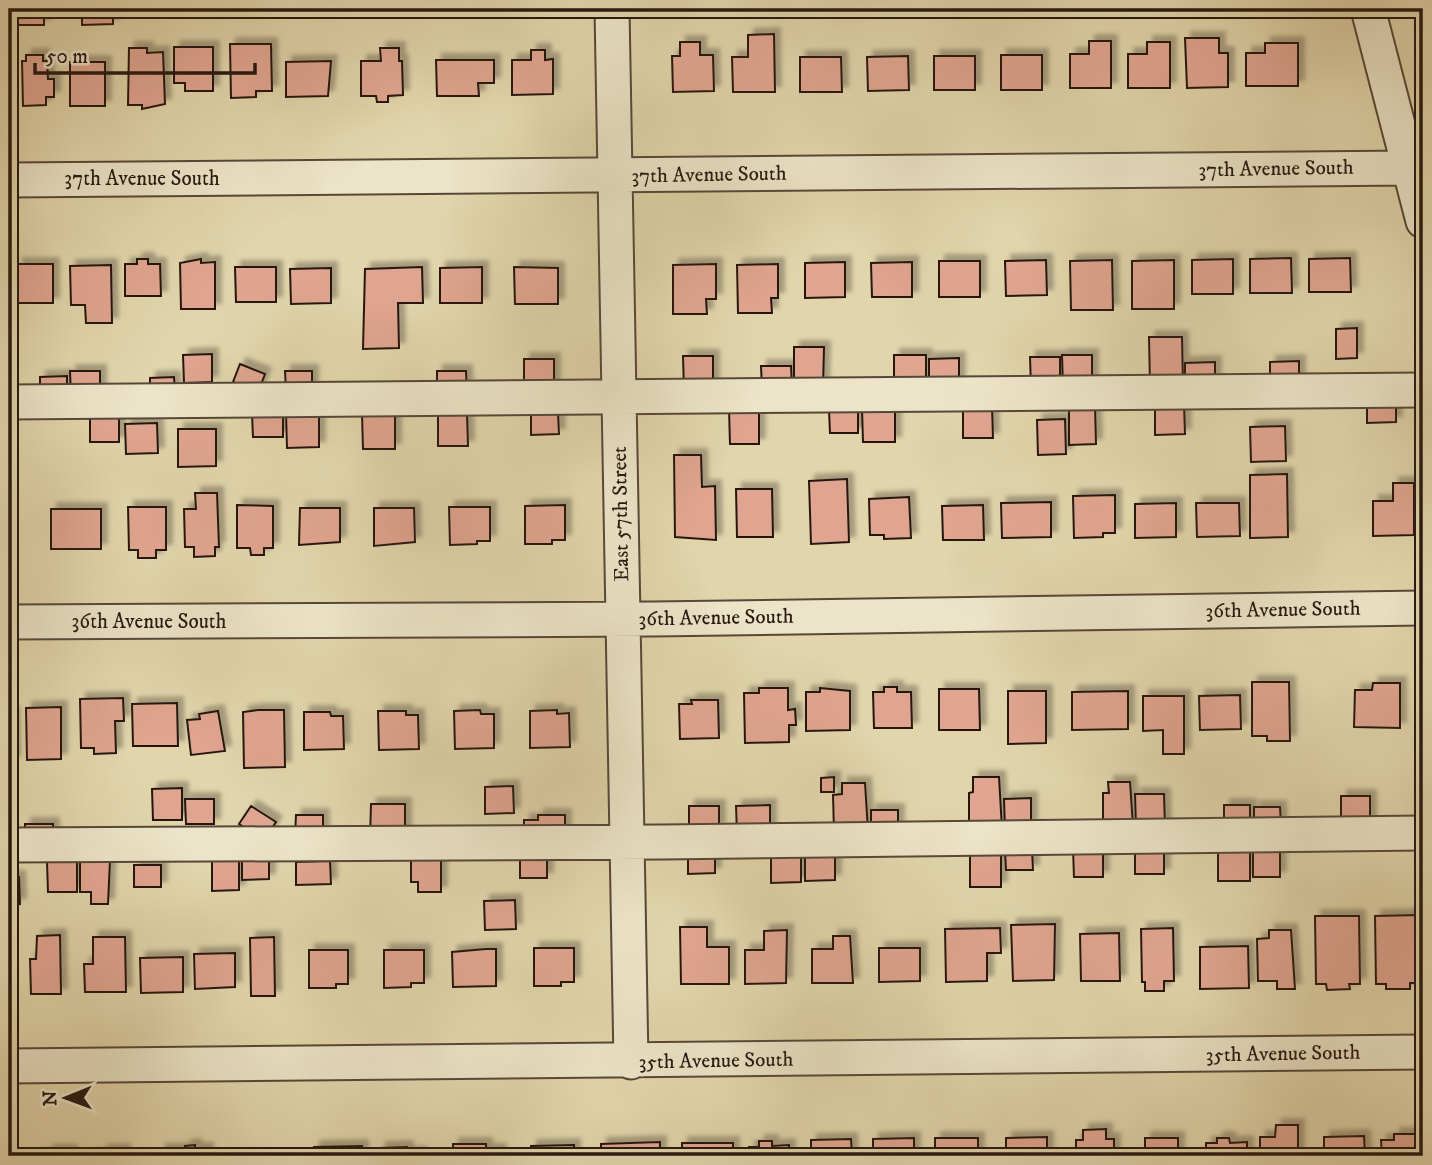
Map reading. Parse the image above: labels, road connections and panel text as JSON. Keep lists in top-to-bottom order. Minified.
{"streets":{"street":["37th Avenue South","East 57th Street","36th Avenue South","35th Avenue South"]},"crossings":[["37th Avenue South","East 57th Street"],["East 57th Street","36th Avenue South"],["East 57th Street","35th Avenue South"]],"scale_bar":"50 m","north":"left"}
